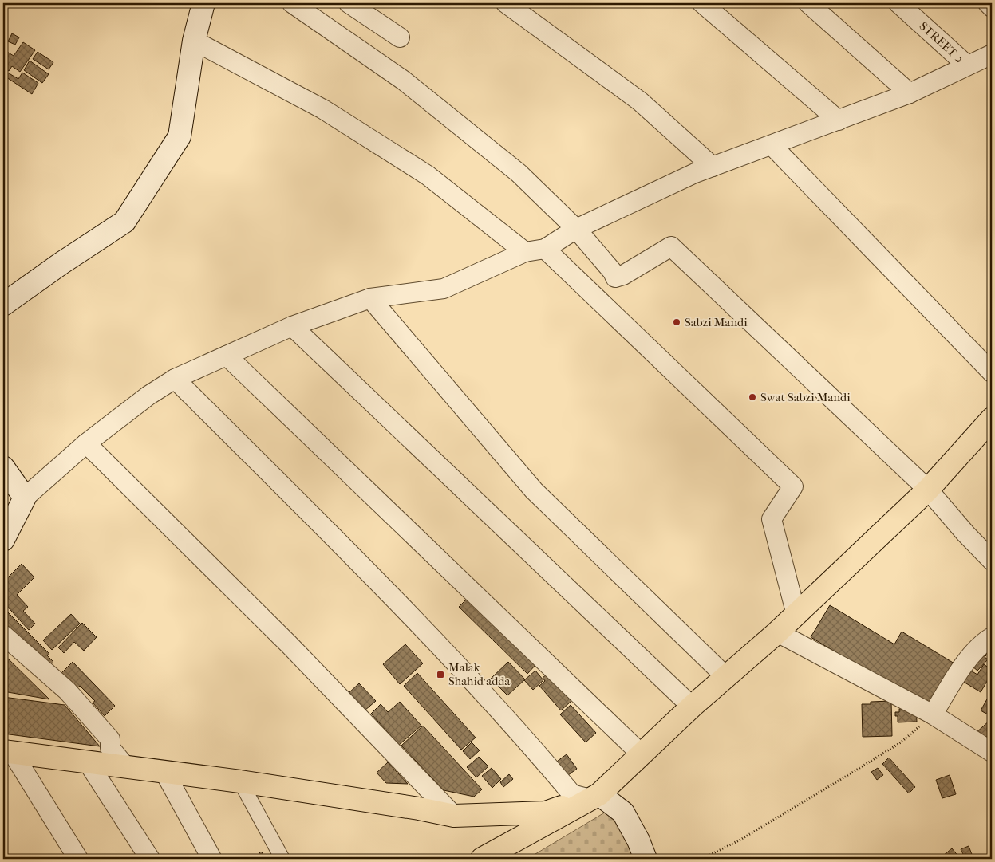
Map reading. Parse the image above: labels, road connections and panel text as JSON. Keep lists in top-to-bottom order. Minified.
{"streets":{"street":["STREET 2"]},"places":{"other":["Sabzi Mandi","Swat Sabzi Mandi"],"transit":["Malak Shahid adda"]}}
